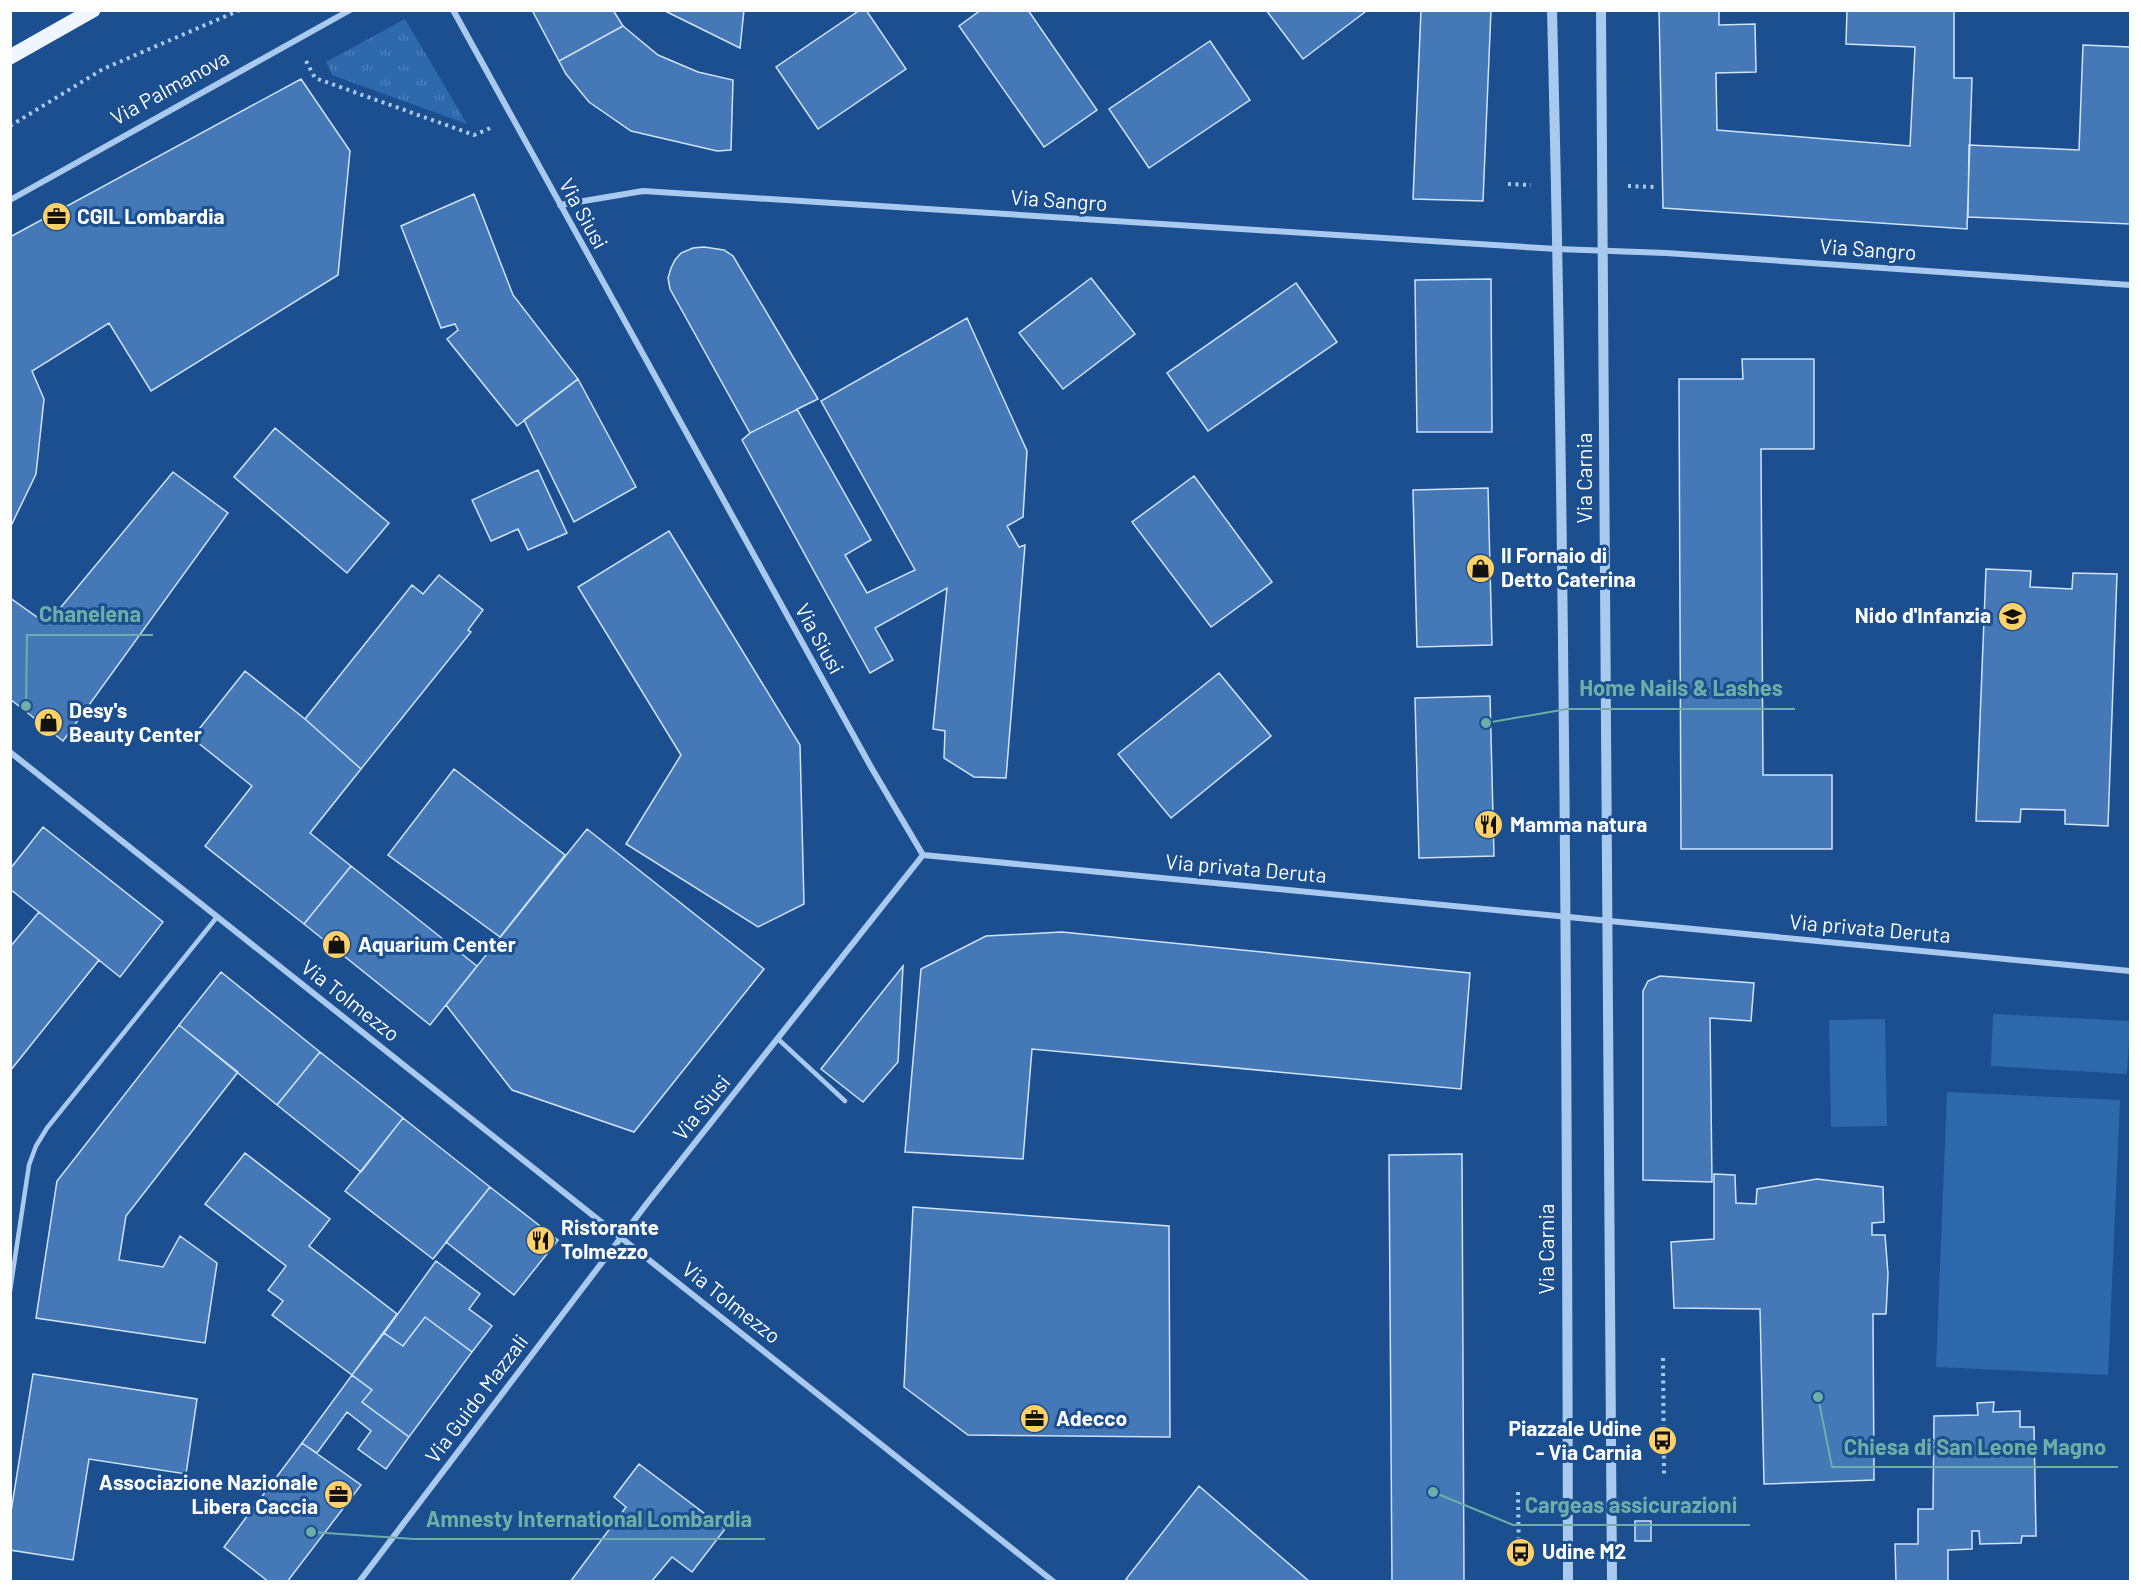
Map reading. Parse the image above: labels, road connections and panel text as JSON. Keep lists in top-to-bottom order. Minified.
{"streets":{"street":["Via Palmanova","Via Sangro","Via Siusi","Via Carnia","Via privata Deruta","Via Tolmezzo","Via Guido Mazzali"]},"crossings":[["Via Sangro","Via Siusi"],["Via Sangro","Via Carnia"],["Via Siusi","Via privata Deruta"],["Via Siusi","Via Tolmezzo"],["Via Siusi","Via Guido Mazzali"],["Via Carnia","Via privata Deruta"],["Via Tolmezzo","Via Guido Mazzali"]],"places":{"office":["CGIL Lombardia","Adecco","Associazione Nazionale Libera Caccia"],"shop":["Il Fornaio di Detto Caterina","Desy's Beauty Center","Aquarium Center"],"school or university":["Nido d'Infanzia"],"other":["Chanelena","Home Nails & Lashes","Chiesa di San Leone Magno","Cargeas assicurazioni","Amnesty International Lombardia"],"restaurant":["Mamma natura","Ristorante Tolmezzo"],"bus stop":["Piazzale Udine - Via Carnia","Udine M2"]}}
